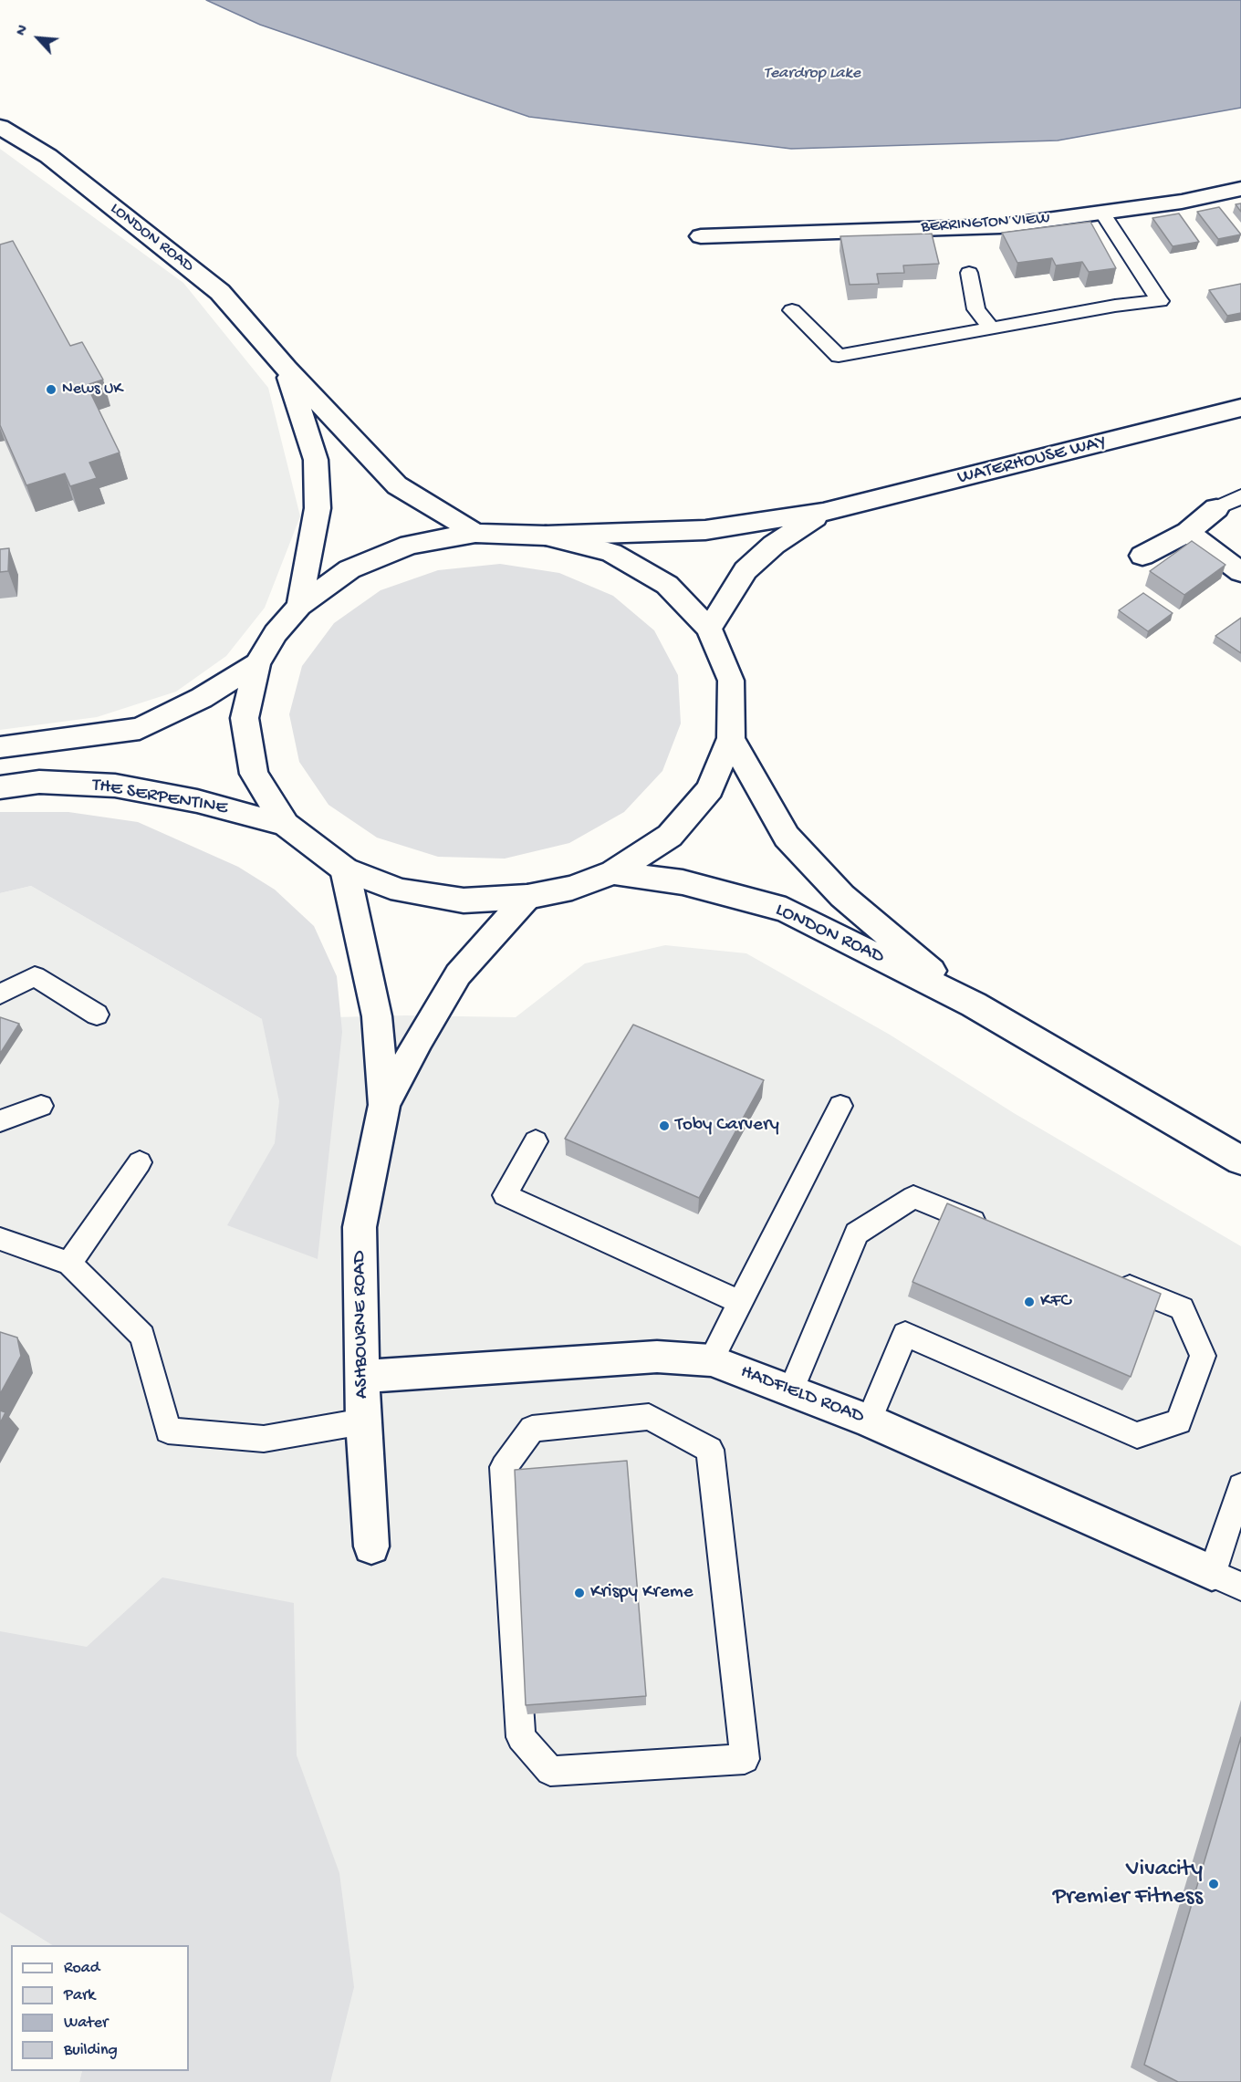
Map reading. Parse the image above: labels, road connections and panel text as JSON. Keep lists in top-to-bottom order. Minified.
{"streets":{"main road":["BERRINGTON VIEW","LONDON ROAD","WATERHOUSE WAY","THE SERPENTINE","ASHBOURNE ROAD","HADFIELD ROAD"]},"crossings":[["ASHBOURNE ROAD","HADFIELD ROAD"]],"water":["Teardrop Lake"],"places":["News UK","Toby Carvery","KFC","Krispy Kreme","Vivacity Premier Fitness"],"legend":["Road","Park","Water","Building"],"north":"top left"}
